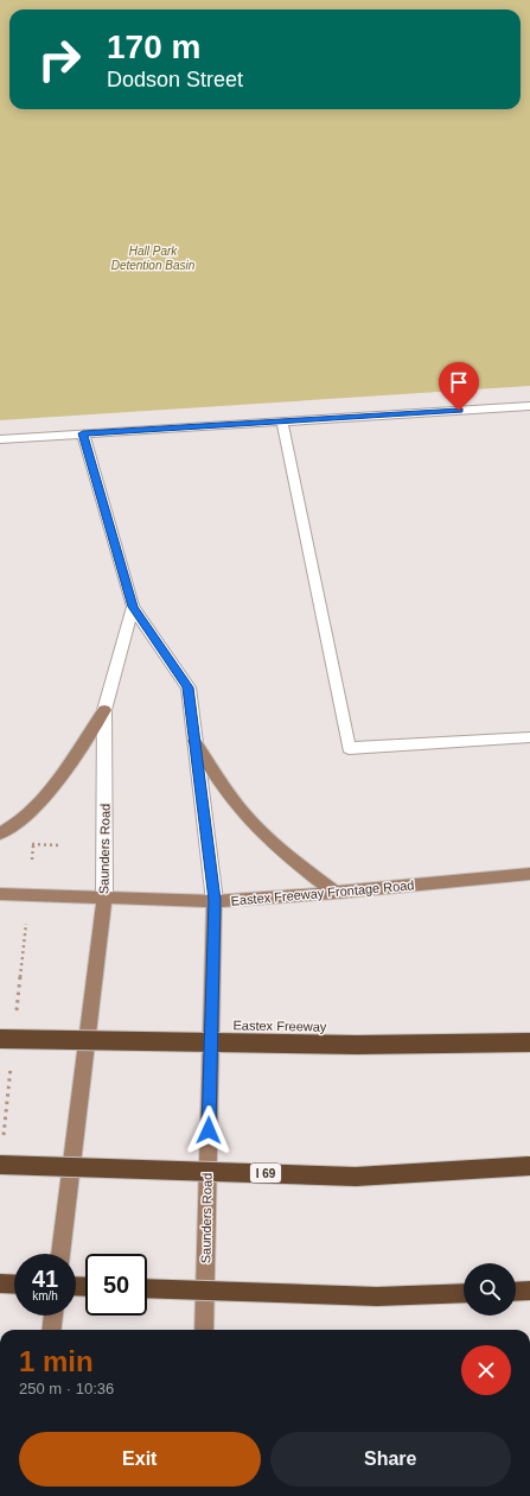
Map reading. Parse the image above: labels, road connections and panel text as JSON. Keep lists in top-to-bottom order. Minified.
{"streets":{"highway":["Eastex Freeway","I 69"],"main road":["Saunders Road","Eastex Freeway Frontage Road"]},"crossings":[["Saunders Road","Eastex Freeway Frontage Road"]],"water":["Hall Park Detention Basin"],"page":{"turn":["170 m","Dodson Street"],"speed":"41 km/h","limit":"50","heading":["1 min","250 m · 10:36"],"buttons":["Exit","Share"]}}
